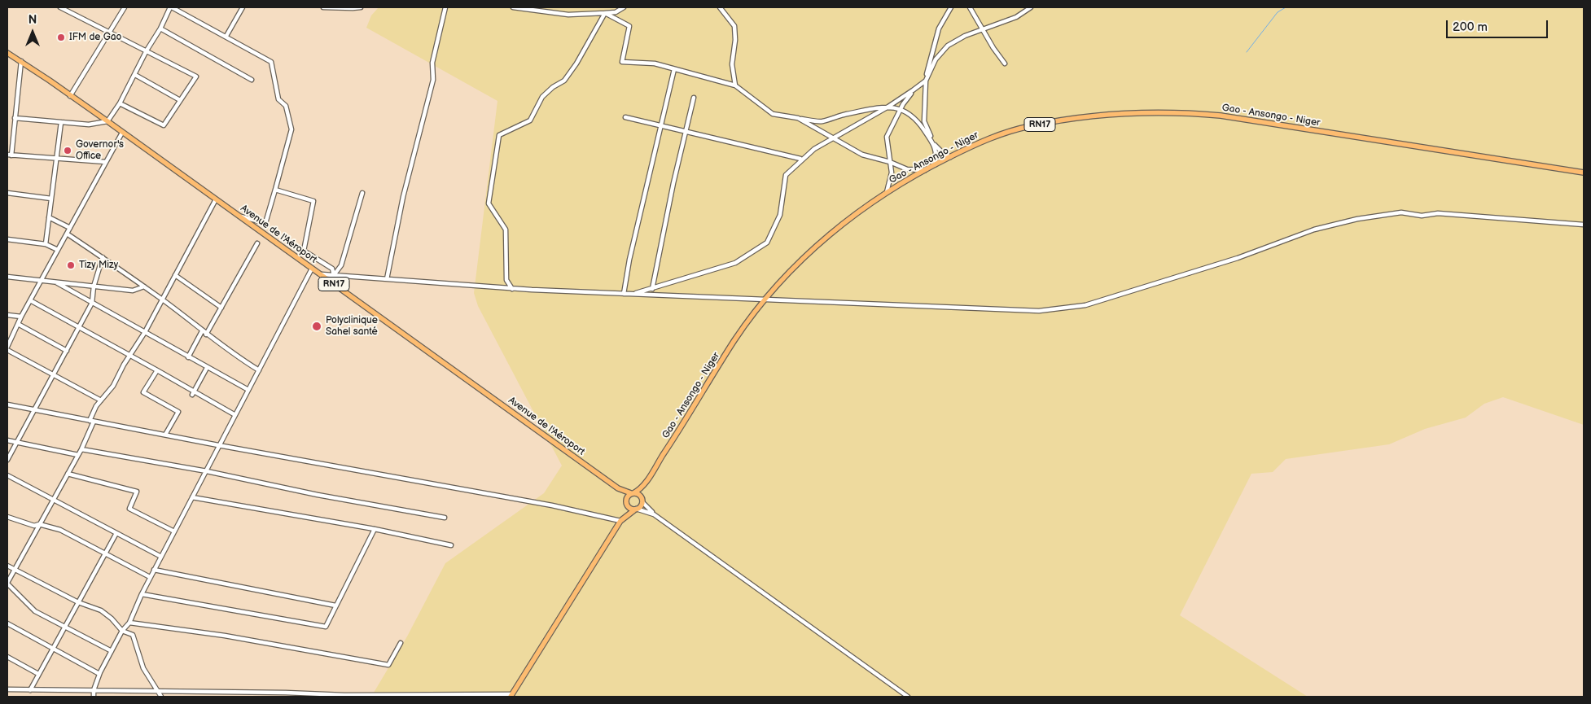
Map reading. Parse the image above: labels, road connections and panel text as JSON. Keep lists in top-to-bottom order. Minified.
{"streets":{"main road":["Gao - Ansongo - Niger","RN17","Avenue de l'Aéroport"]},"crossings":[["Gao - Ansongo - Niger","RN17"],["RN17","Avenue de l'Aéroport"]],"places":["IFM de Gao","Governor's Office","Tizy Mizy","Polyclinique Sahel santé"],"scale_bar":"200 m","north":"top"}
